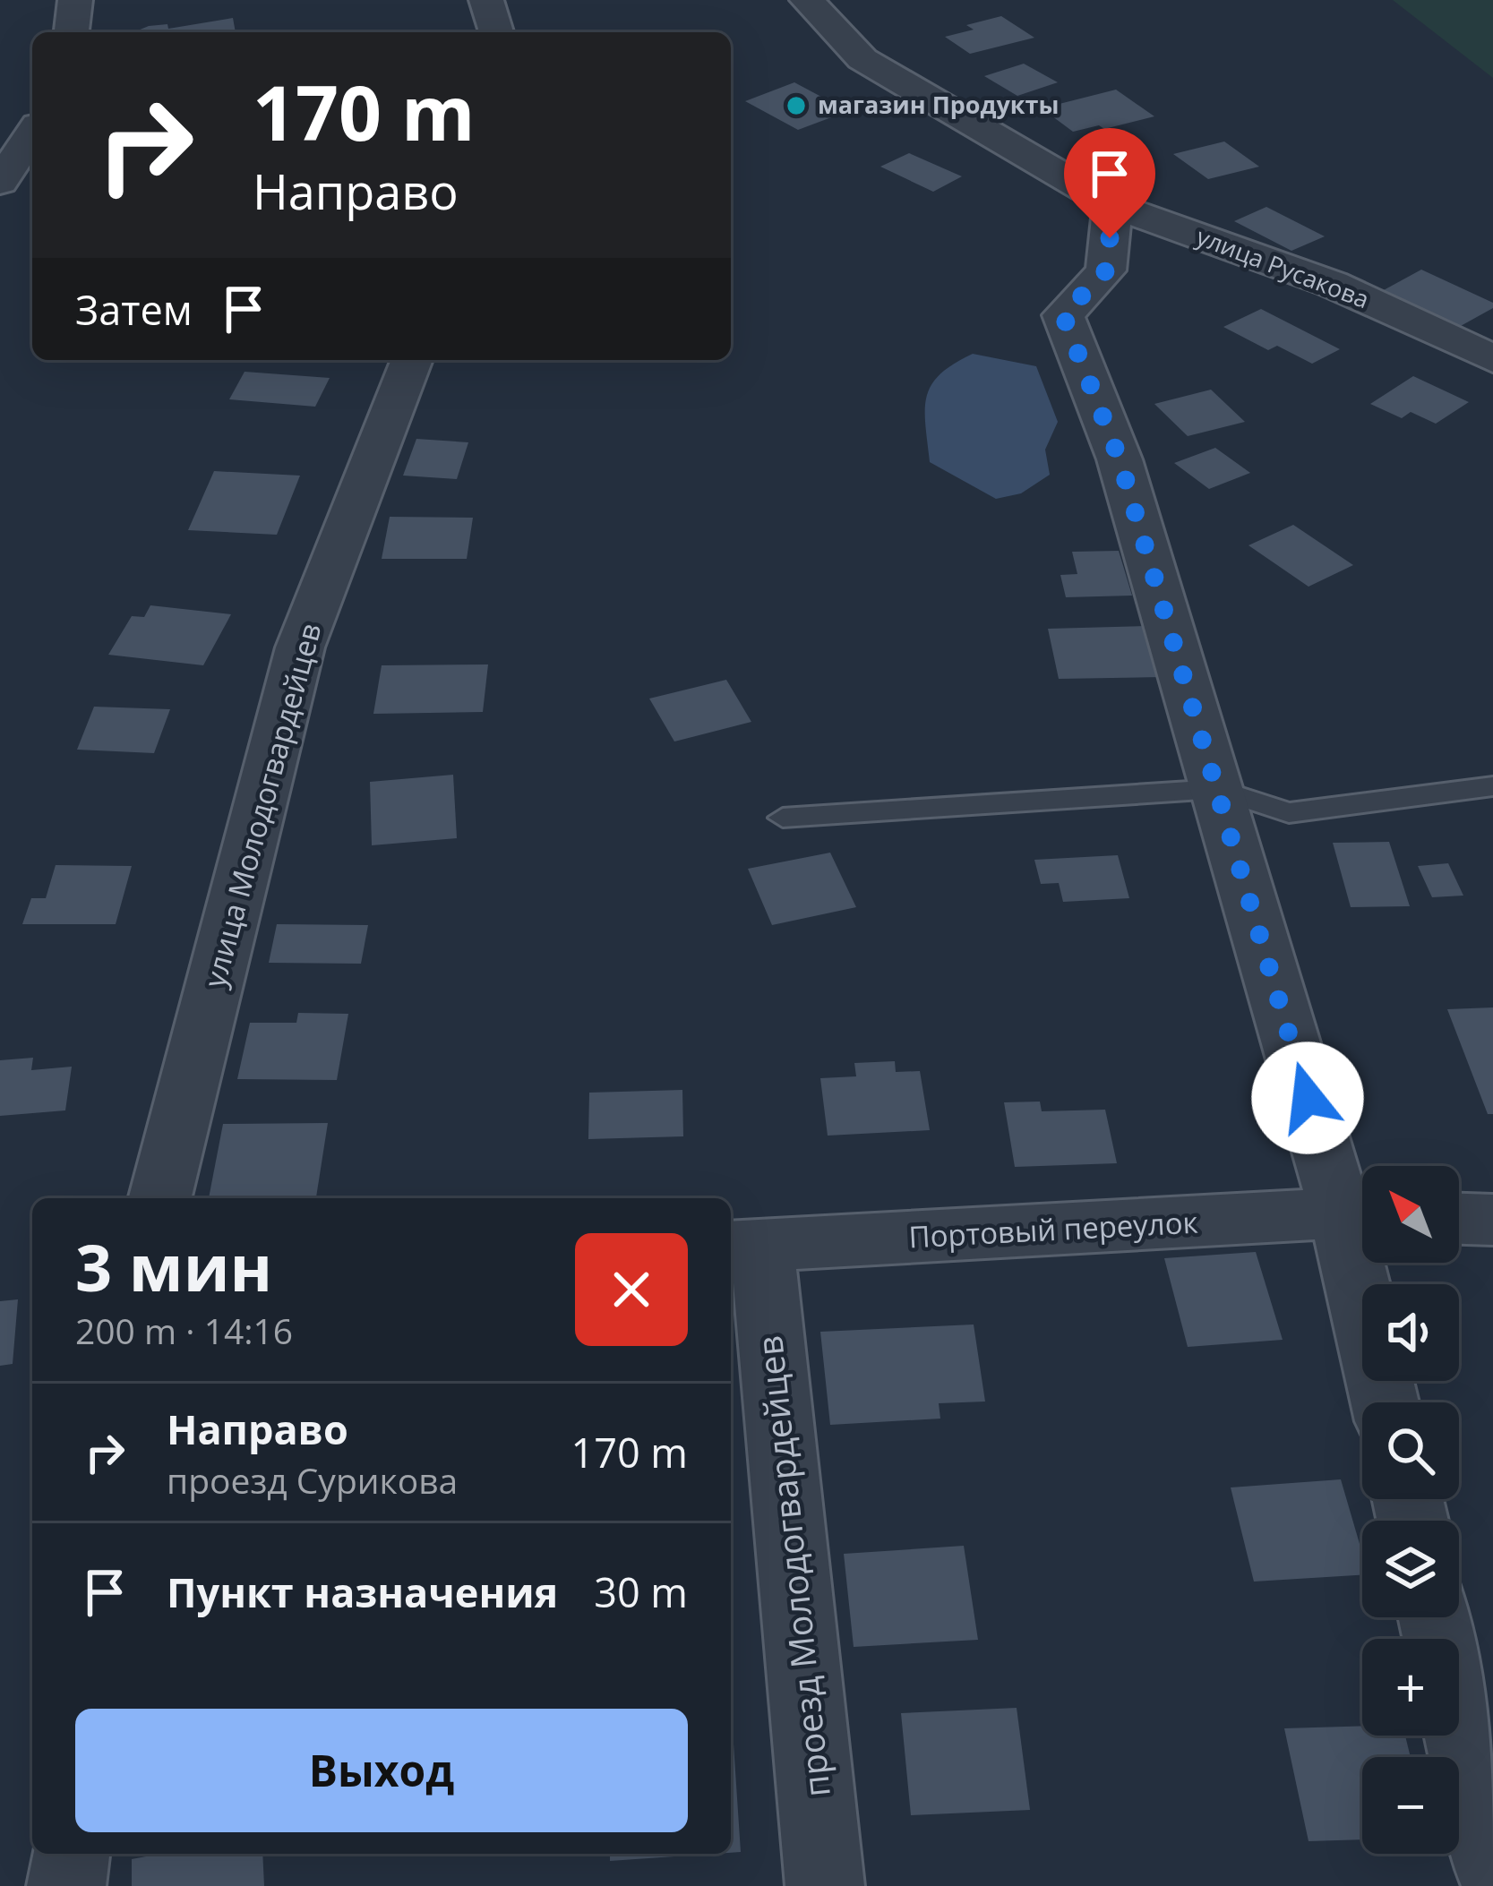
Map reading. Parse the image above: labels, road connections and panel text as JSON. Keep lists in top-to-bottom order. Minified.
{"streets":{"street":["улица Русакова","улица Молодогвардейцев","Портовый переулок","проезд Молодогвардейцев"]},"crossings":[["Портовый переулок","проезд Молодогвардейцев"]],"places":["магазин Продукты"],"north":"top left","page":{"turn":["170 m","Направо"],"then":"Затем","map_buttons":["+","−"],"heading":["3 мин","200 m · 14:16"],"list":[{"name":"Направо","note":"проезд Сурикова","value":"170 m"},{"name":"Пункт назначения","value":"30 m"}],"buttons":"Выход"}}
